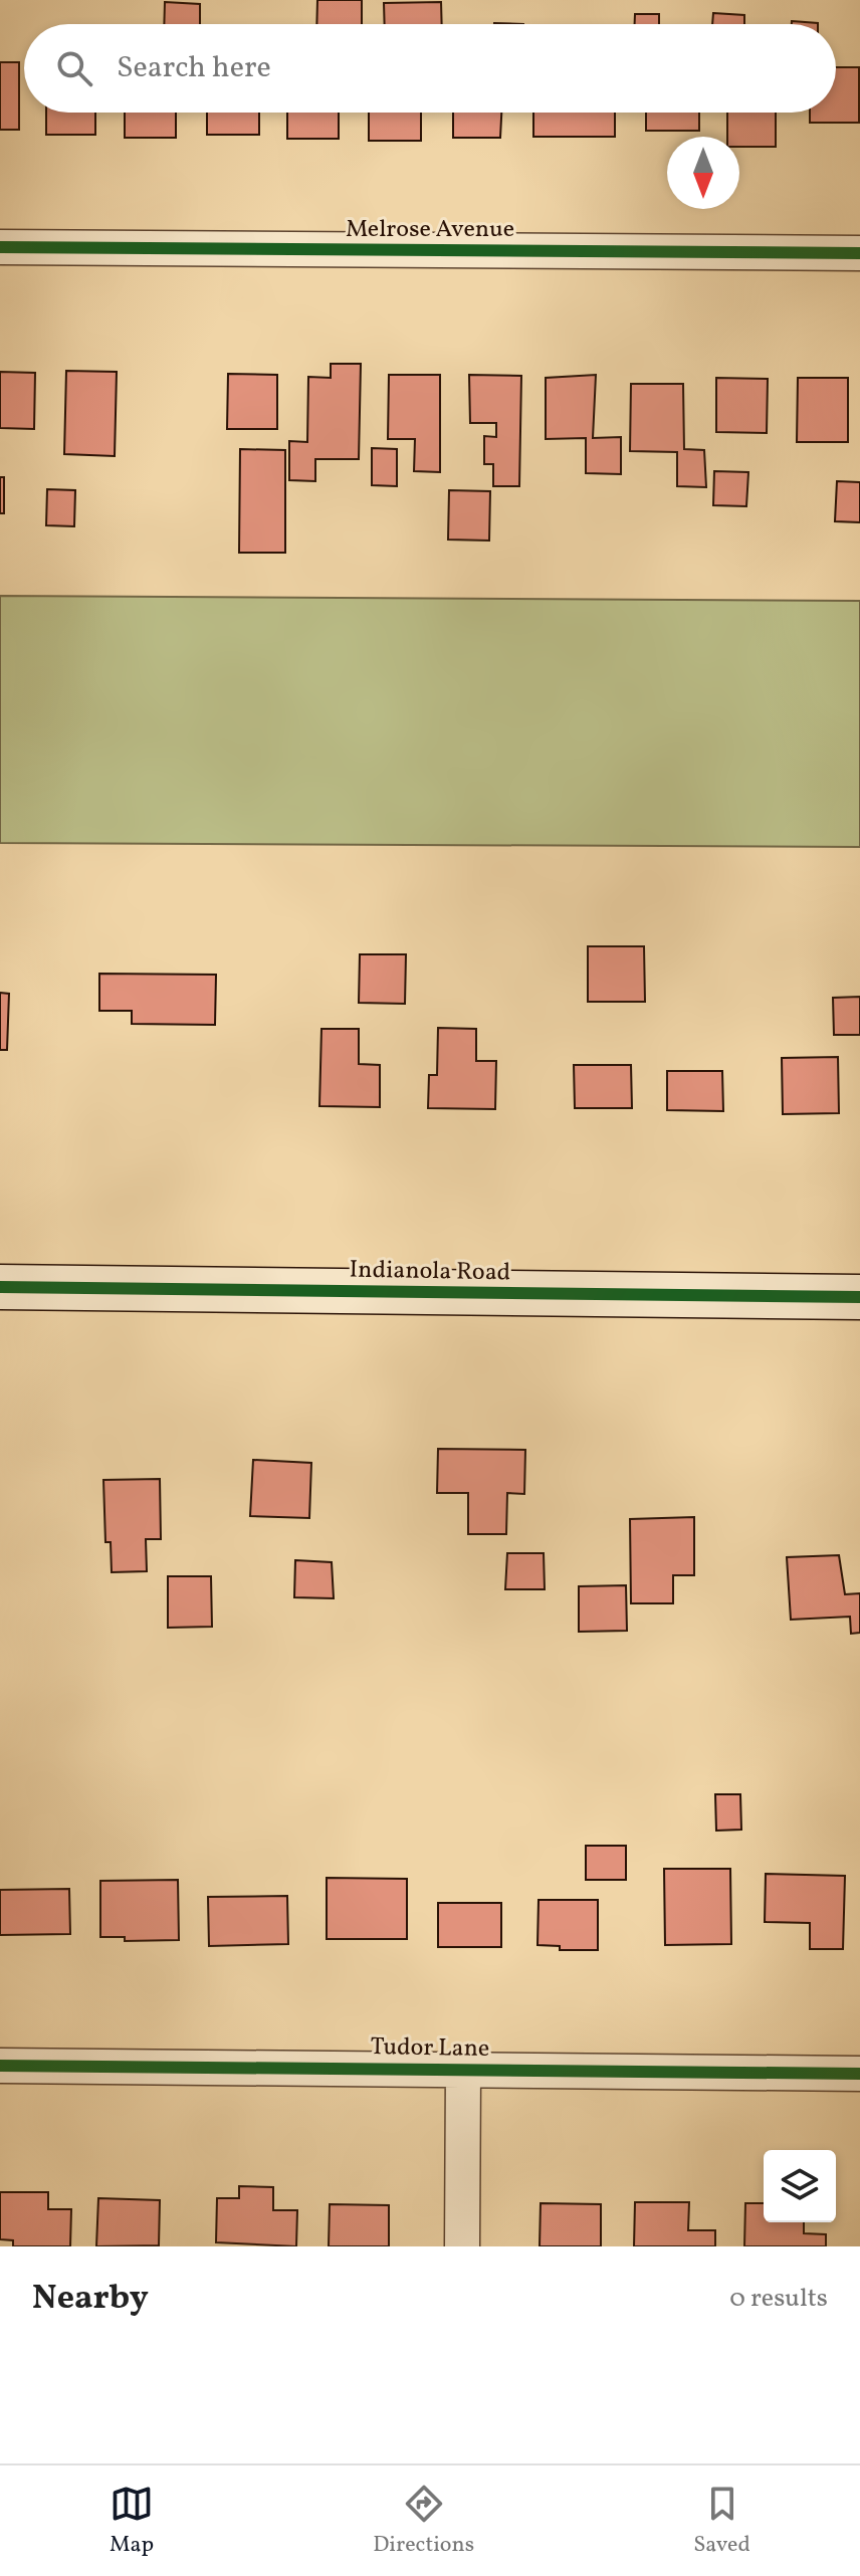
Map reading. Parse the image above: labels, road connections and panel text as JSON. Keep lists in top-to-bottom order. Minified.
{"streets":{"street":["Melrose Avenue","Indianola Road","Tudor Lane"]},"north":"bottom","page":{"search":"Search here","heading":["Nearby","0 results"],"nav":["Map","Directions","Saved"]}}
